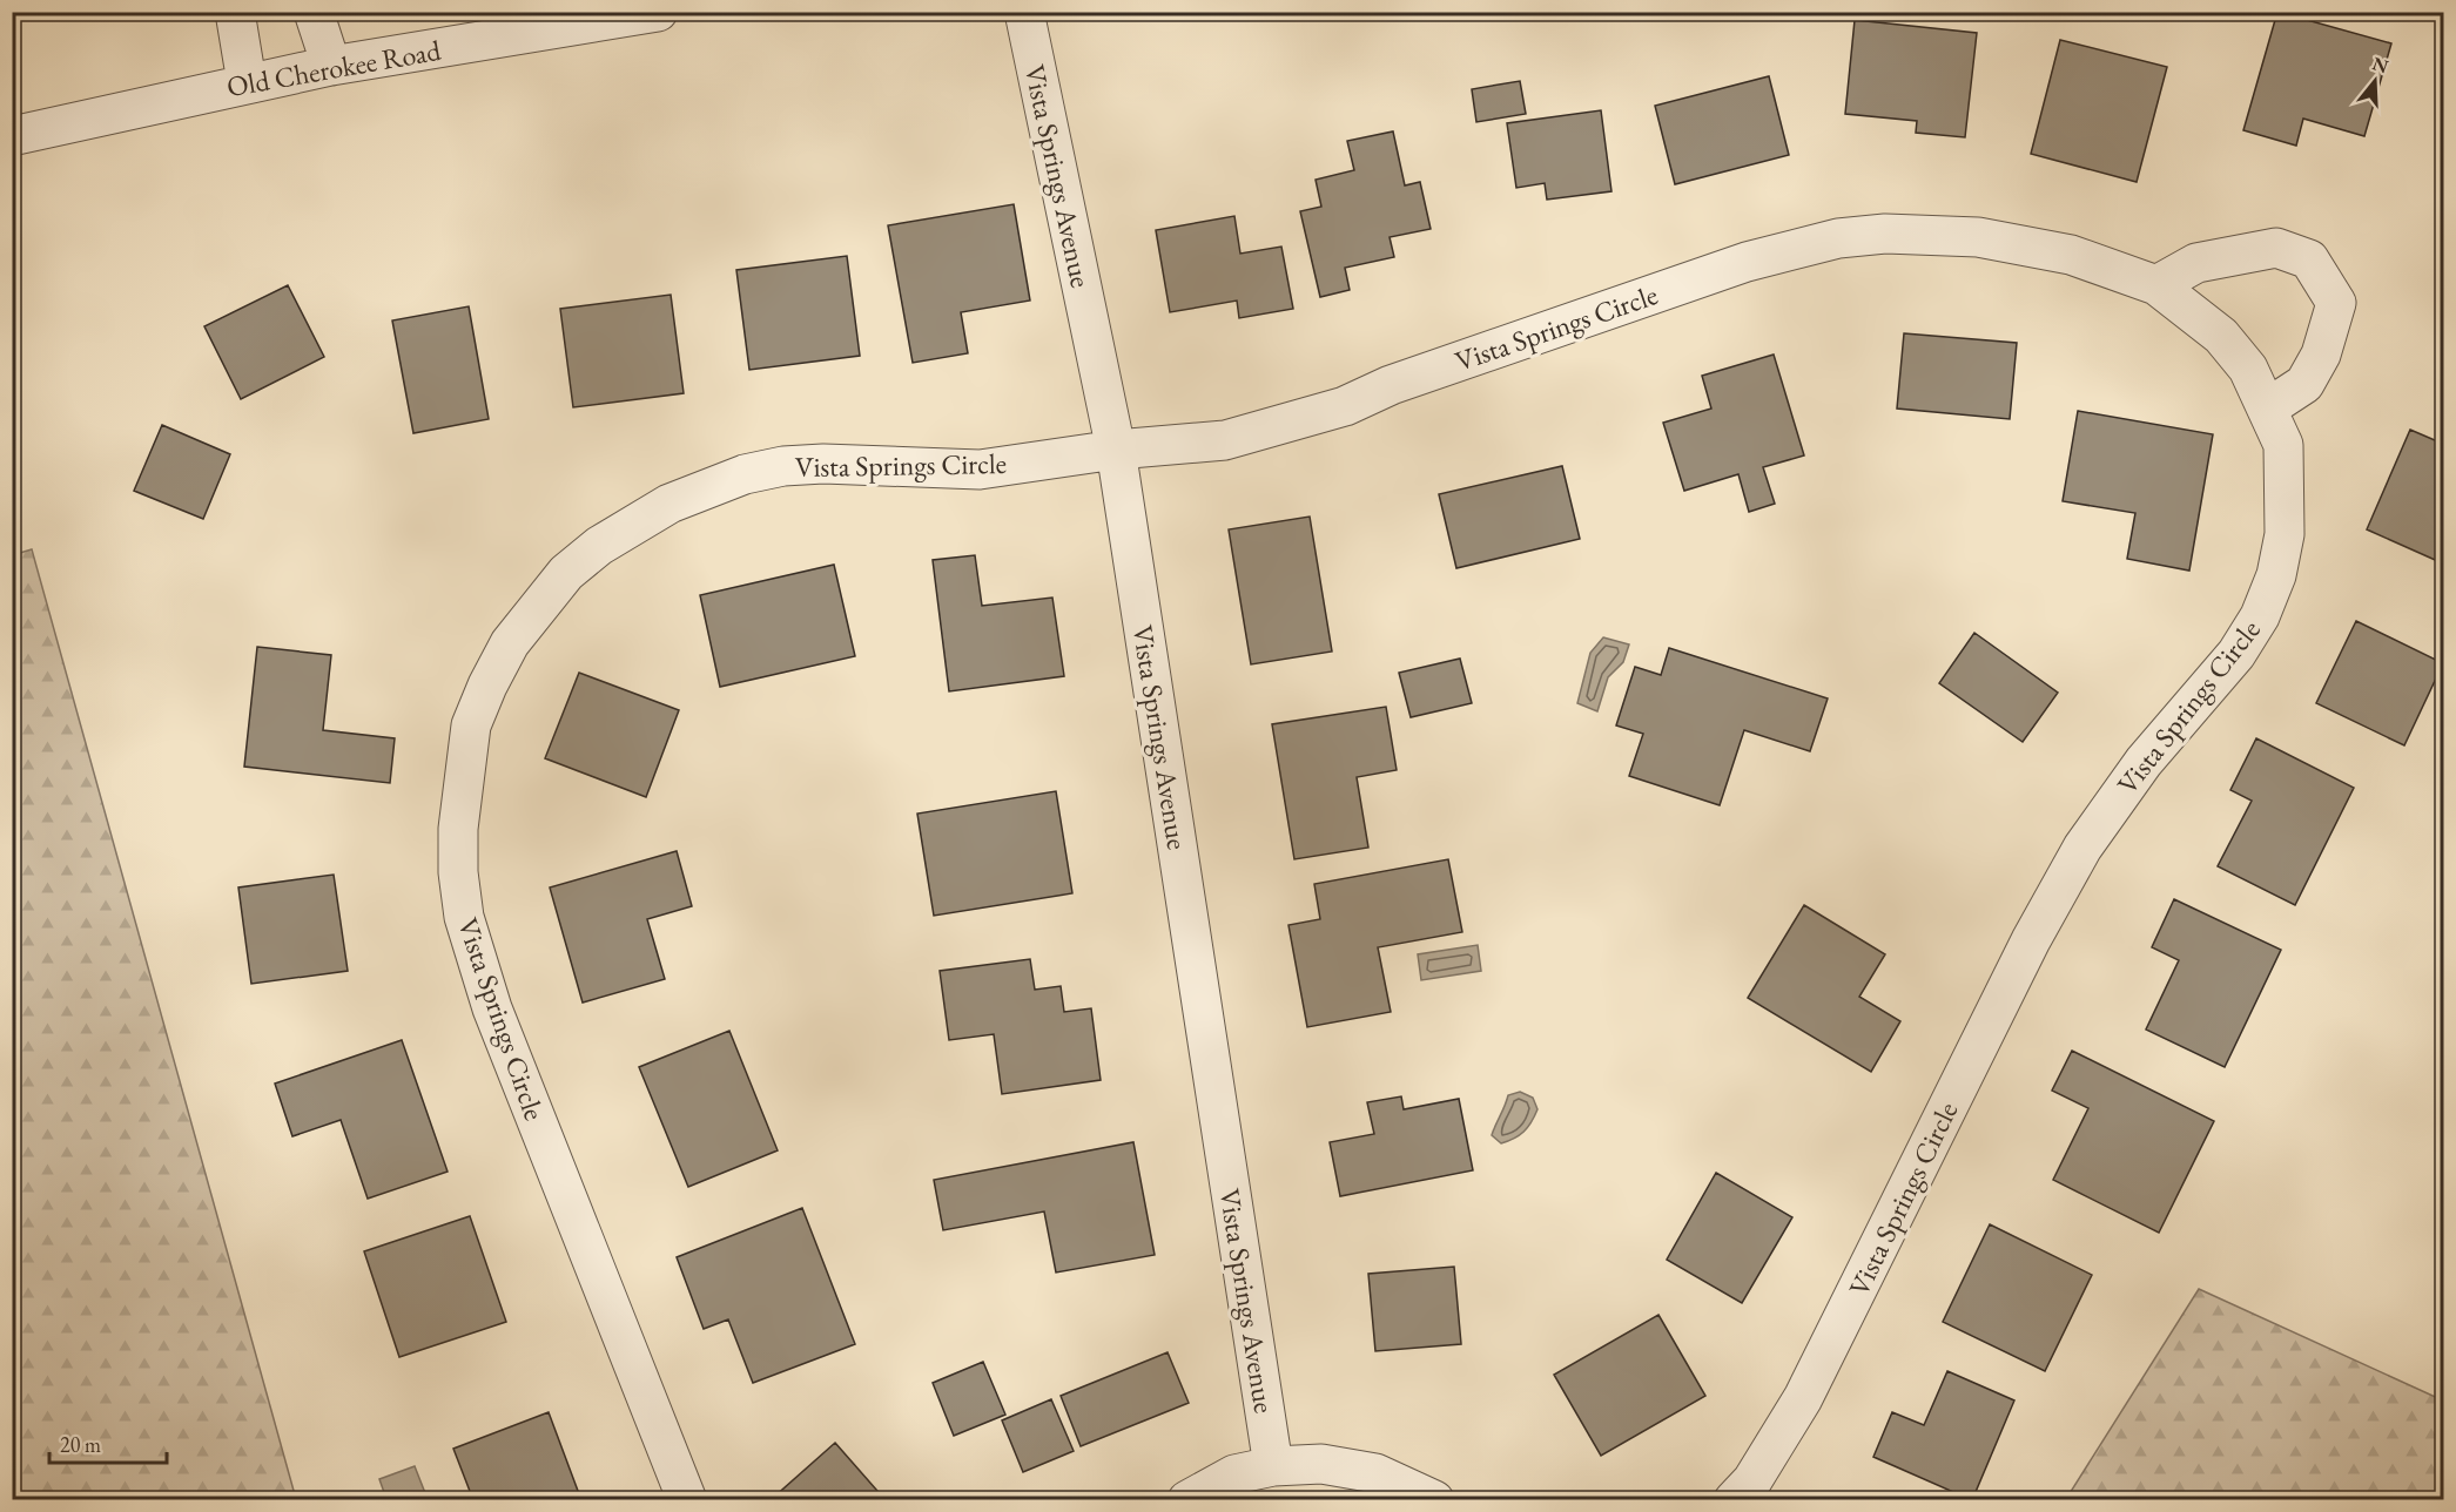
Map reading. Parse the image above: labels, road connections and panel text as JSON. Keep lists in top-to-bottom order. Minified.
{"streets":{"street":["Old Cherokee Road","Vista Springs Avenue","Vista Springs Circle"]},"crossings":[["Vista Springs Avenue","Vista Springs Circle"]],"scale_bar":"20 m","north":"top"}
